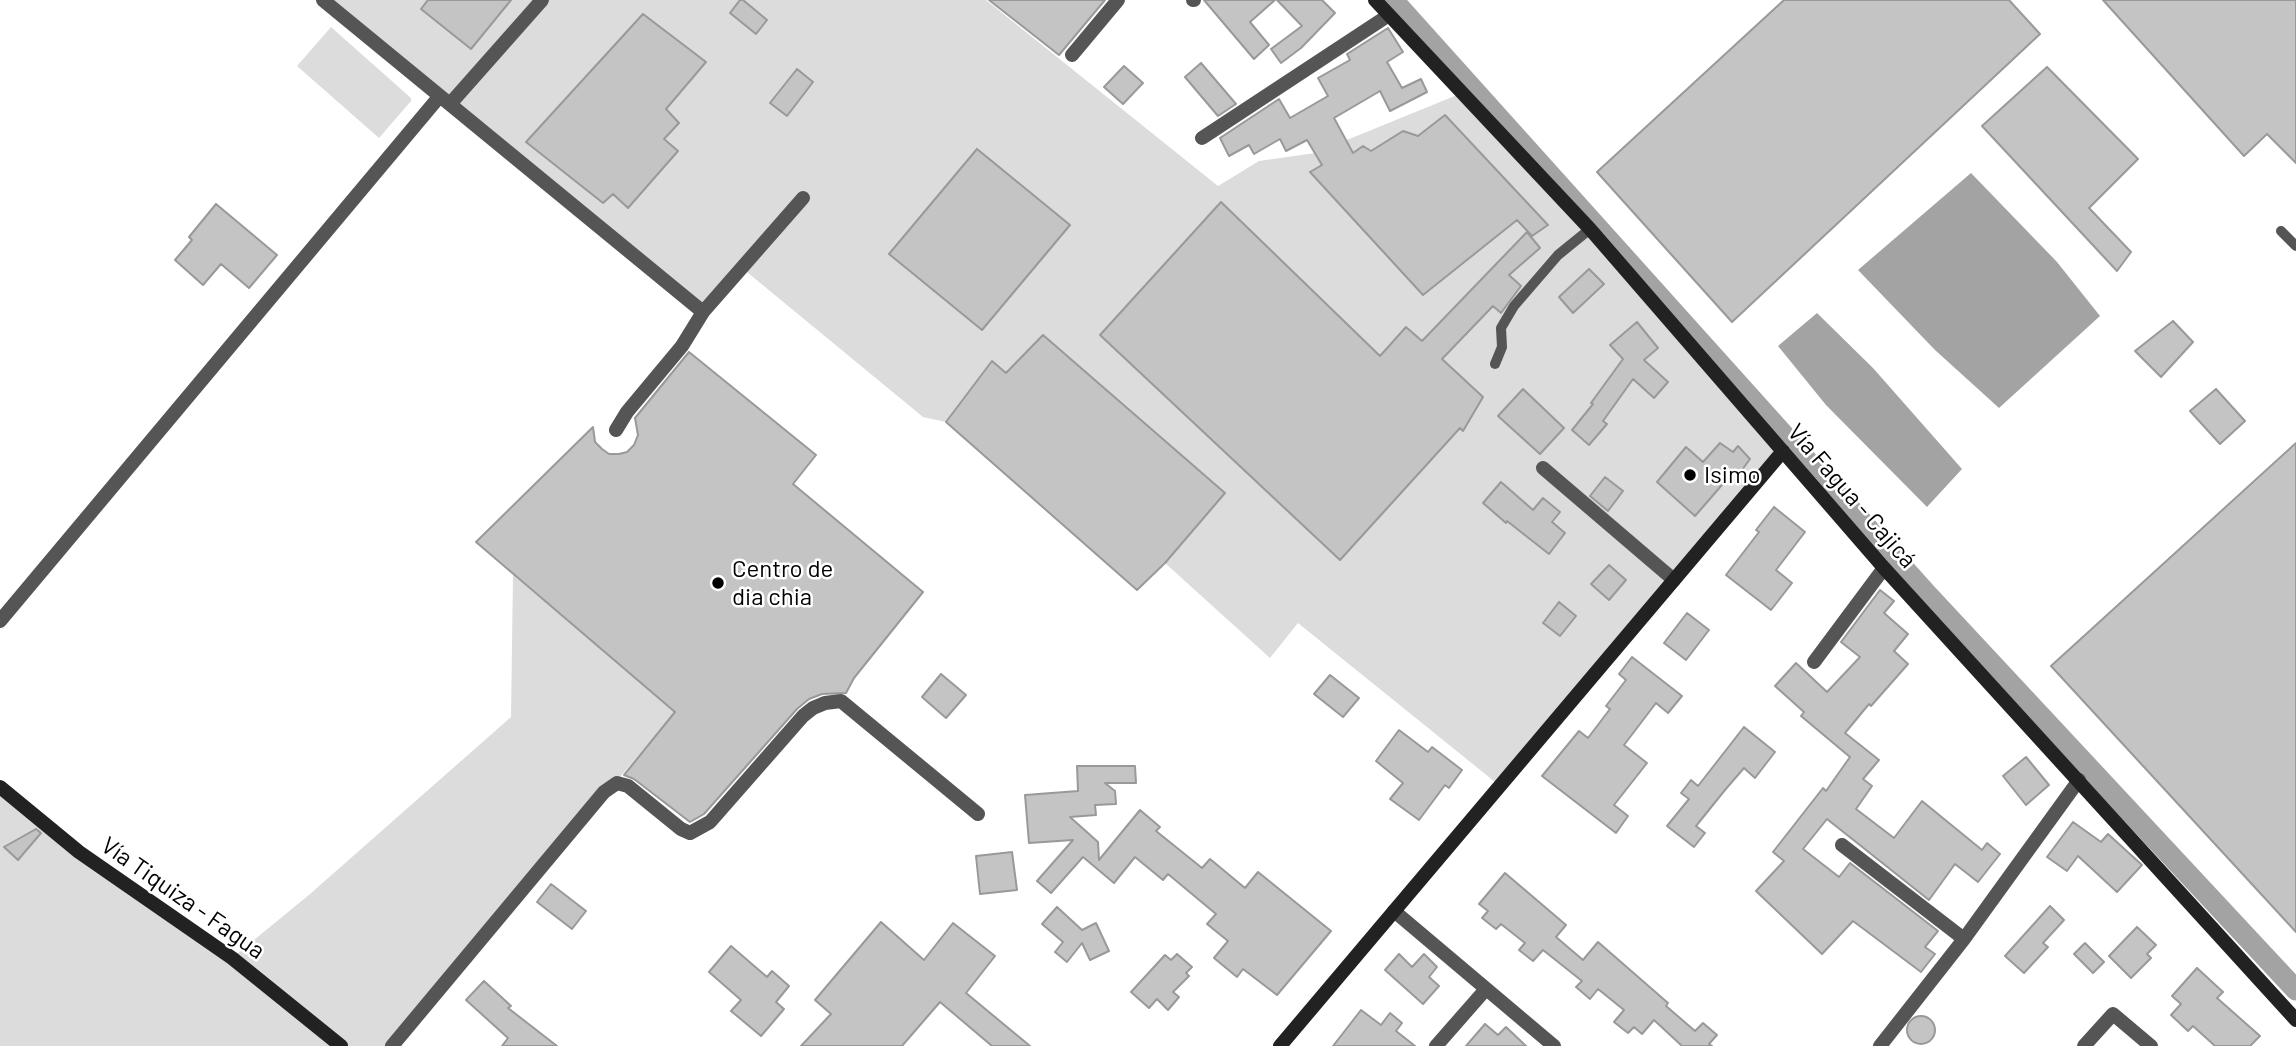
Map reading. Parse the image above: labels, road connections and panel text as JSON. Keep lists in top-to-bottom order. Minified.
{"streets":{"street":["Vía Fagua - Cajicá","Vía Tiquiza - Fagua"]},"places":["Isimo","Centro de dia chia"]}
